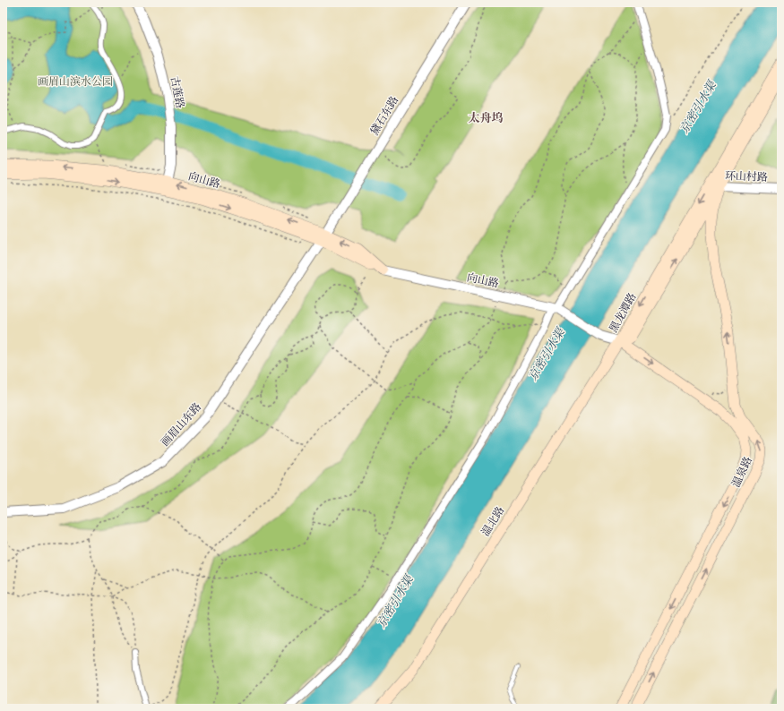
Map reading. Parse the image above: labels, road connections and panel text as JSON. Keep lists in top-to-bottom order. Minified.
{"streets":{"main road":["向山路","黑龙潭路","温泉路","温北路"],"street":["古莲路","黛石东路","环山村路","画眉山东路"]},"crossings":[["古莲路","向山路"],["黛石东路","向山路"],["黛石东路","画眉山东路"],["环山村路","黑龙潭路"],["环山村路","温泉路"],["向山路","画眉山东路"],["黑龙潭路","温泉路"],["黑龙潭路","温北路"],["温泉路","温北路"]],"districts":["太舟坞"],"water":["京密引水渠"],"parks":["画眉山滨水公园"]}
